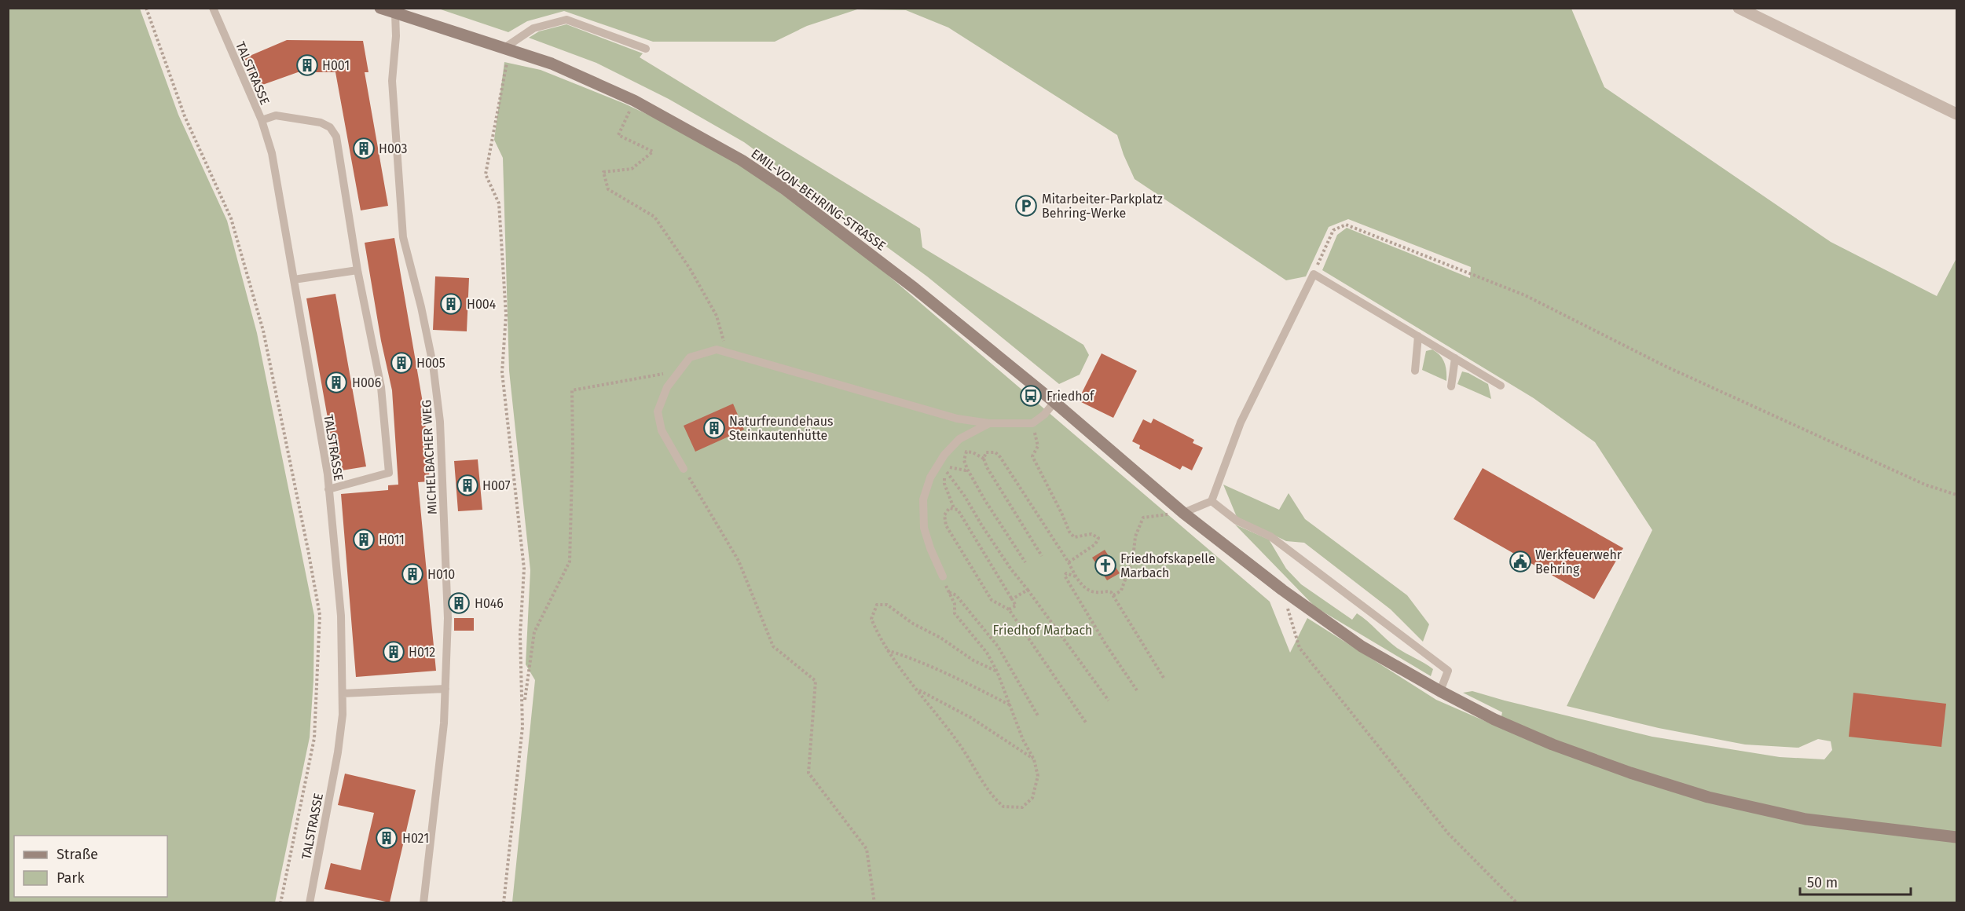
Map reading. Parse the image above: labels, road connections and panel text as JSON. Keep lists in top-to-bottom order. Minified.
{"streets":{"main road":["EMIL-VON-BEHRING-STRASSE"],"lane":["TALSTRASSE","MICHELBACHER WEG"]},"crossings":[["EMIL-VON-BEHRING-STRASSE","MICHELBACHER WEG"]],"parks":["Friedhof Marbach"],"places":{"building":["H001","H003","H004","H005","H006","Naturfreundehaus Steinkautenhütte","H007","H011","H010","H046","H012","H021"],"parking":["Mitarbeiter-Parkplatz Behring-Werke"],"bus stop":["Friedhof"],"public building":["Werkfeuerwehr Behring"],"church":["Friedhofskapelle Marbach"]},"legend":["Straße","Park"],"scale_bar":"50 m"}
